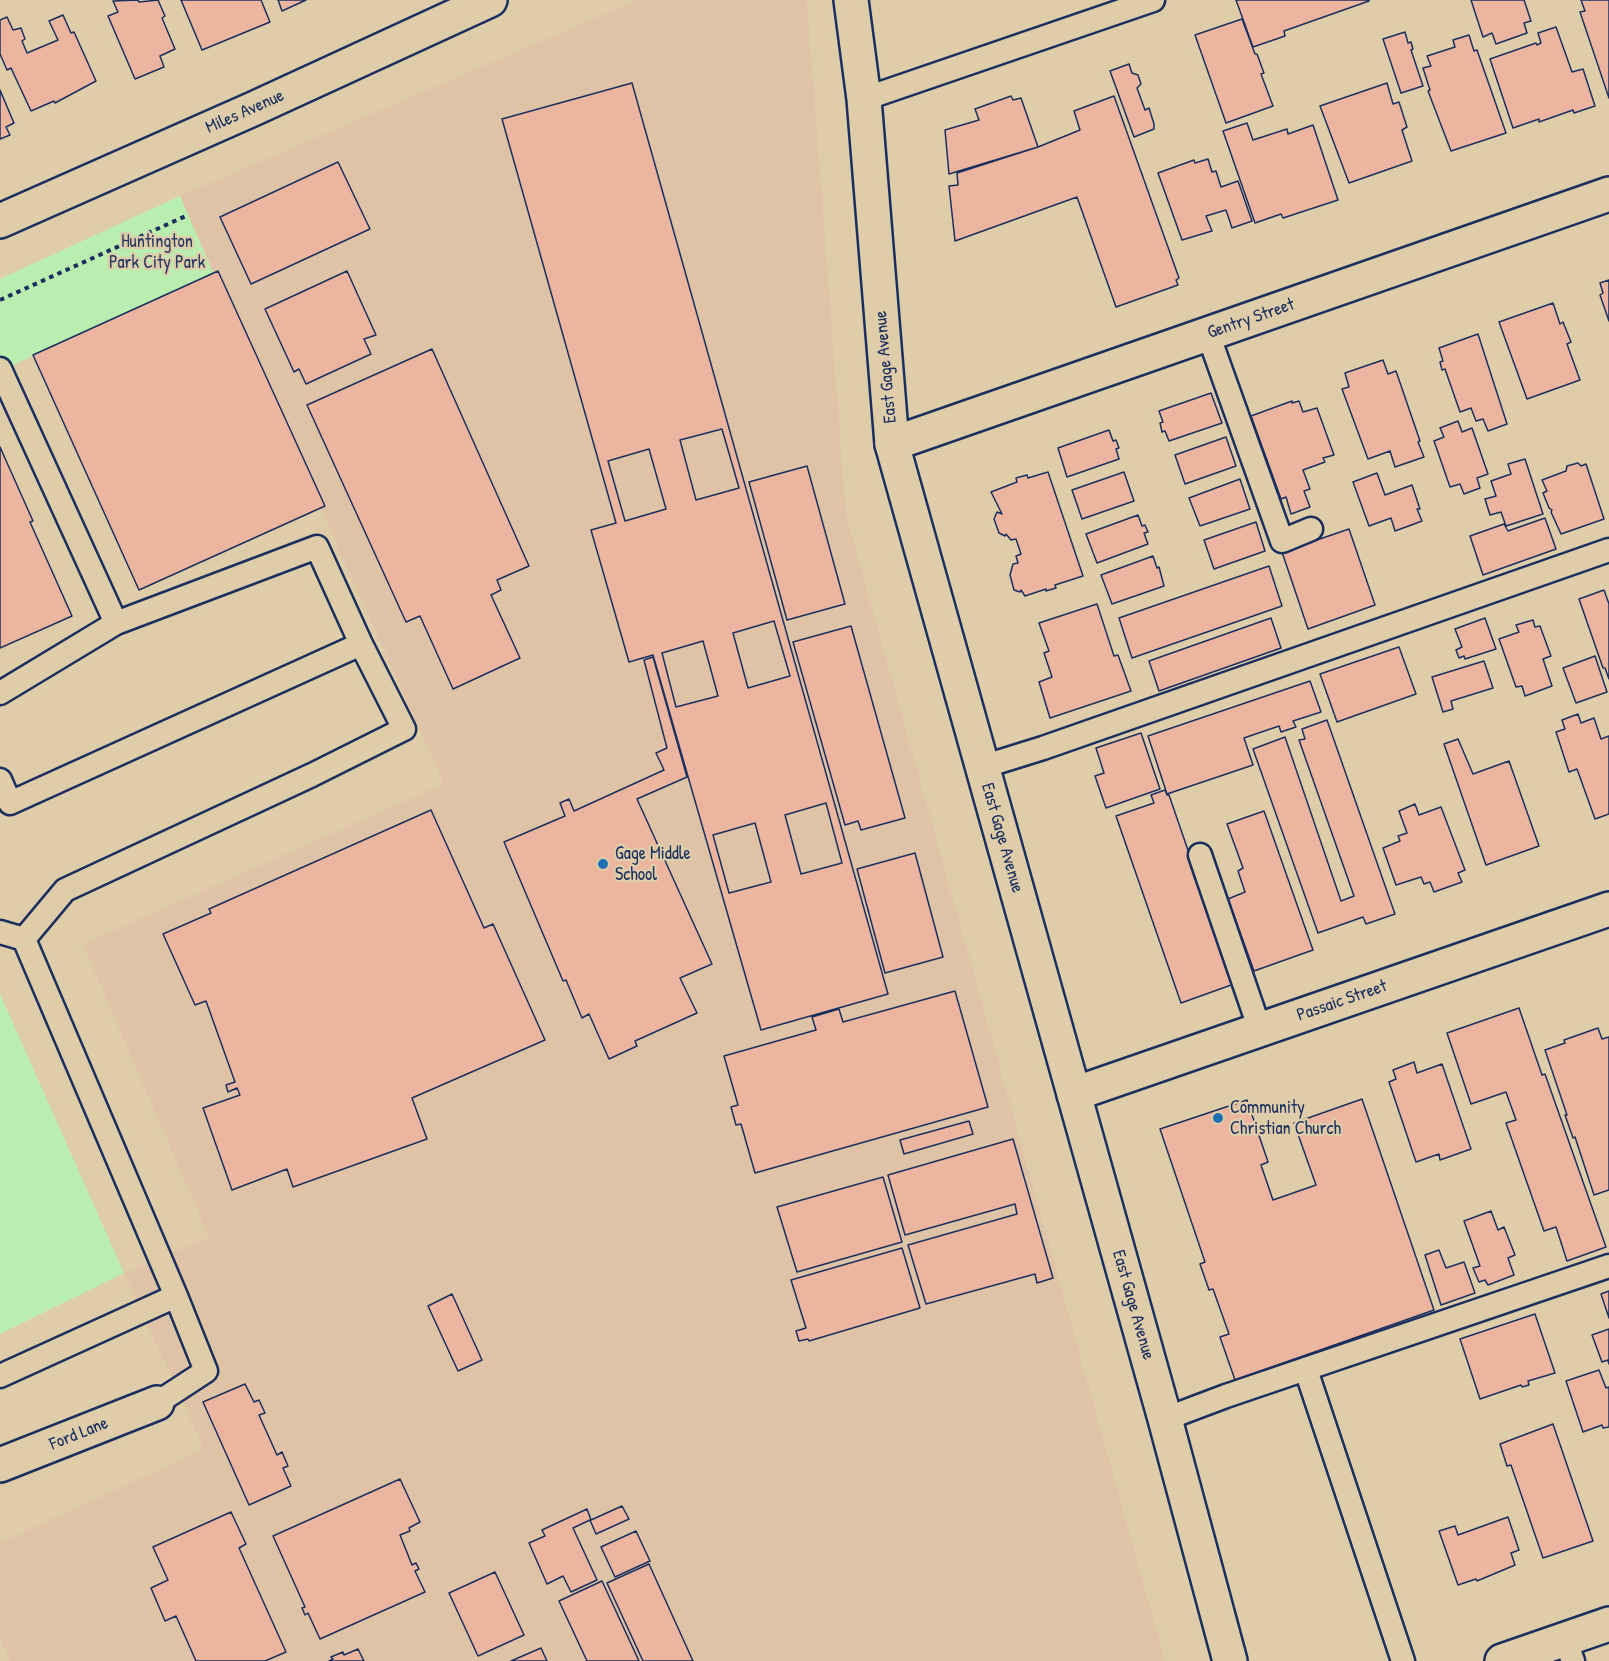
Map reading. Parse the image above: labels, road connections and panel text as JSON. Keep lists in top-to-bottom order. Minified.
{"streets":{"main road":["Miles Avenue","Gentry Street","East Gage Avenue","Passaic Street","Ford Lane"]},"crossings":[["Gentry Street","East Gage Avenue"],["East Gage Avenue","Passaic Street"]],"parks":["Huntington Park City Park"],"places":["Gage Middle School","Community Christian Church"]}
